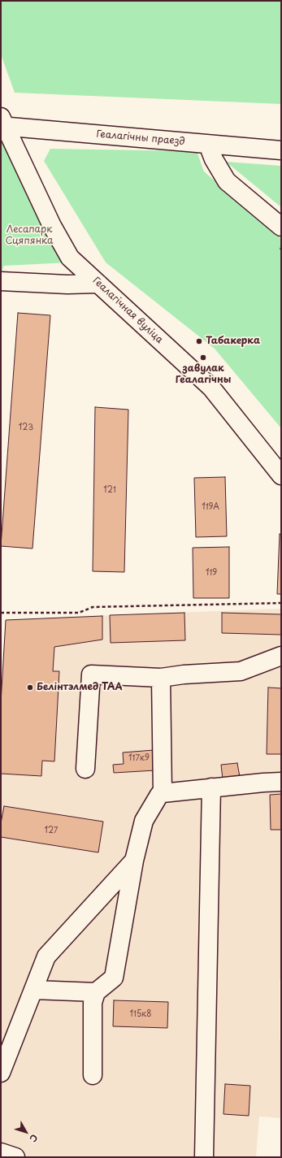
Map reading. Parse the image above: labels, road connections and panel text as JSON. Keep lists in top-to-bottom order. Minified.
{"streets":{"street":["Геалагічны праезд","Геалагічная вуліца"]},"crossings":[["Геалагічны праезд","Геалагічная вуліца"]],"parks":["Лесапарк Сцяпянка"],"places":["Табакерка","завулак Геалагічны","Белінтэлмед ТАА"],"house_numbers":["123","121","119А","119","117к9","127","115к8"],"north":"bottom right"}
